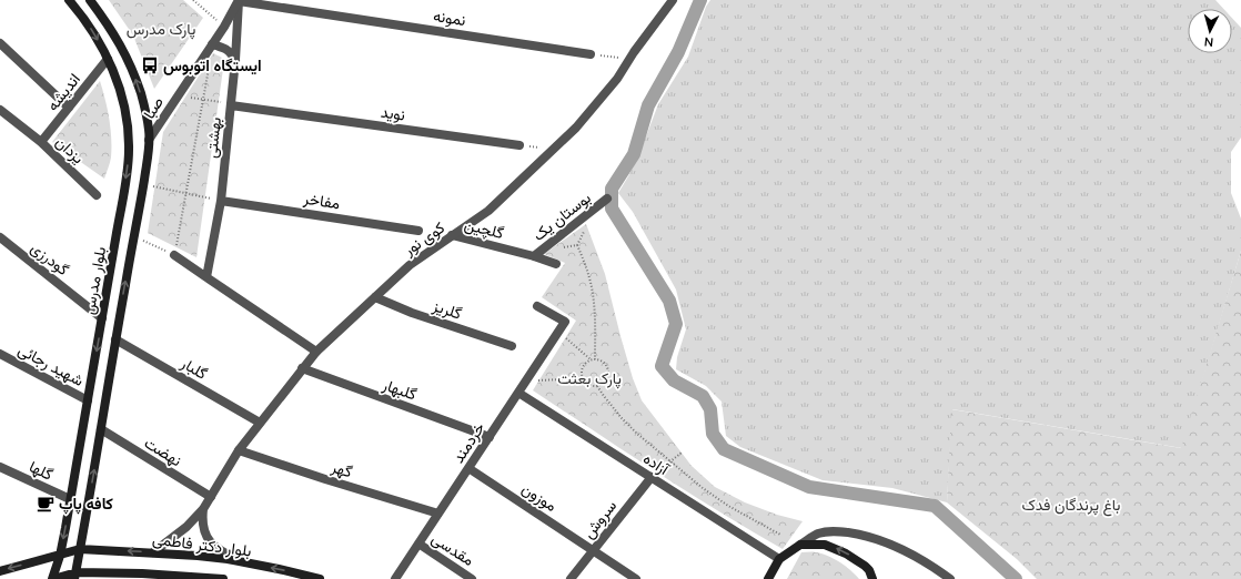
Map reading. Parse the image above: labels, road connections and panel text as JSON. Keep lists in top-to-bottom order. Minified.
{"streets":{"main road":["بلوار مدرس","بلوار دکتر فاطمی"],"street":["نمونه","اندیشه","صبا","نوید","بهشتی","یزدان","مفاخر","بوستان یک","گلچین","کوی نور","گودرزی","گلریز","شهید رجائی","گلبار","گلبهار","خردمند","نهضت","آزاده","گهر","گلها","موزون","سروش","مقدسی"]},"crossings":[["نمونه","صبا"],["نمونه","بهشتی"],["اندیشه","یزدان"],["اندیشه","بلوار مدرس"],["صبا","بهشتی"],["صبا","بلوار مدرس"],["نوید","بهشتی"],["بهشتی","مفاخر"],["بوستان یک","گلچین"],["گلچین","کوی نور"],["کوی نور","گلریز"],["کوی نور","گلبار"],["کوی نور","گلبهار"],["کوی نور","نهضت"],["کوی نور","گهر"],["کوی نور","بلوار دکتر فاطمی"],["گودرزی","بلوار مدرس"],["بلوار مدرس","شهید رجائی"],["بلوار مدرس","گلبار"],["بلوار مدرس","نهضت"],["بلوار مدرس","گلها"],["بلوار مدرس","بلوار دکتر فاطمی"],["گلبهار","خردمند"],["خردمند","آزاده"],["خردمند","گهر"],["خردمند","موزون"],["خردمند","مقدسی"],["آزاده","سروش"],["موزون","سروش"]],"parks":["پارک مدرس","پارک بعثت","باغ پرندگان فدک"],"places":{"bus stop":["ایستگاه اتوبوس"],"cafe":["کافه پاپ"]},"north":"bottom"}
